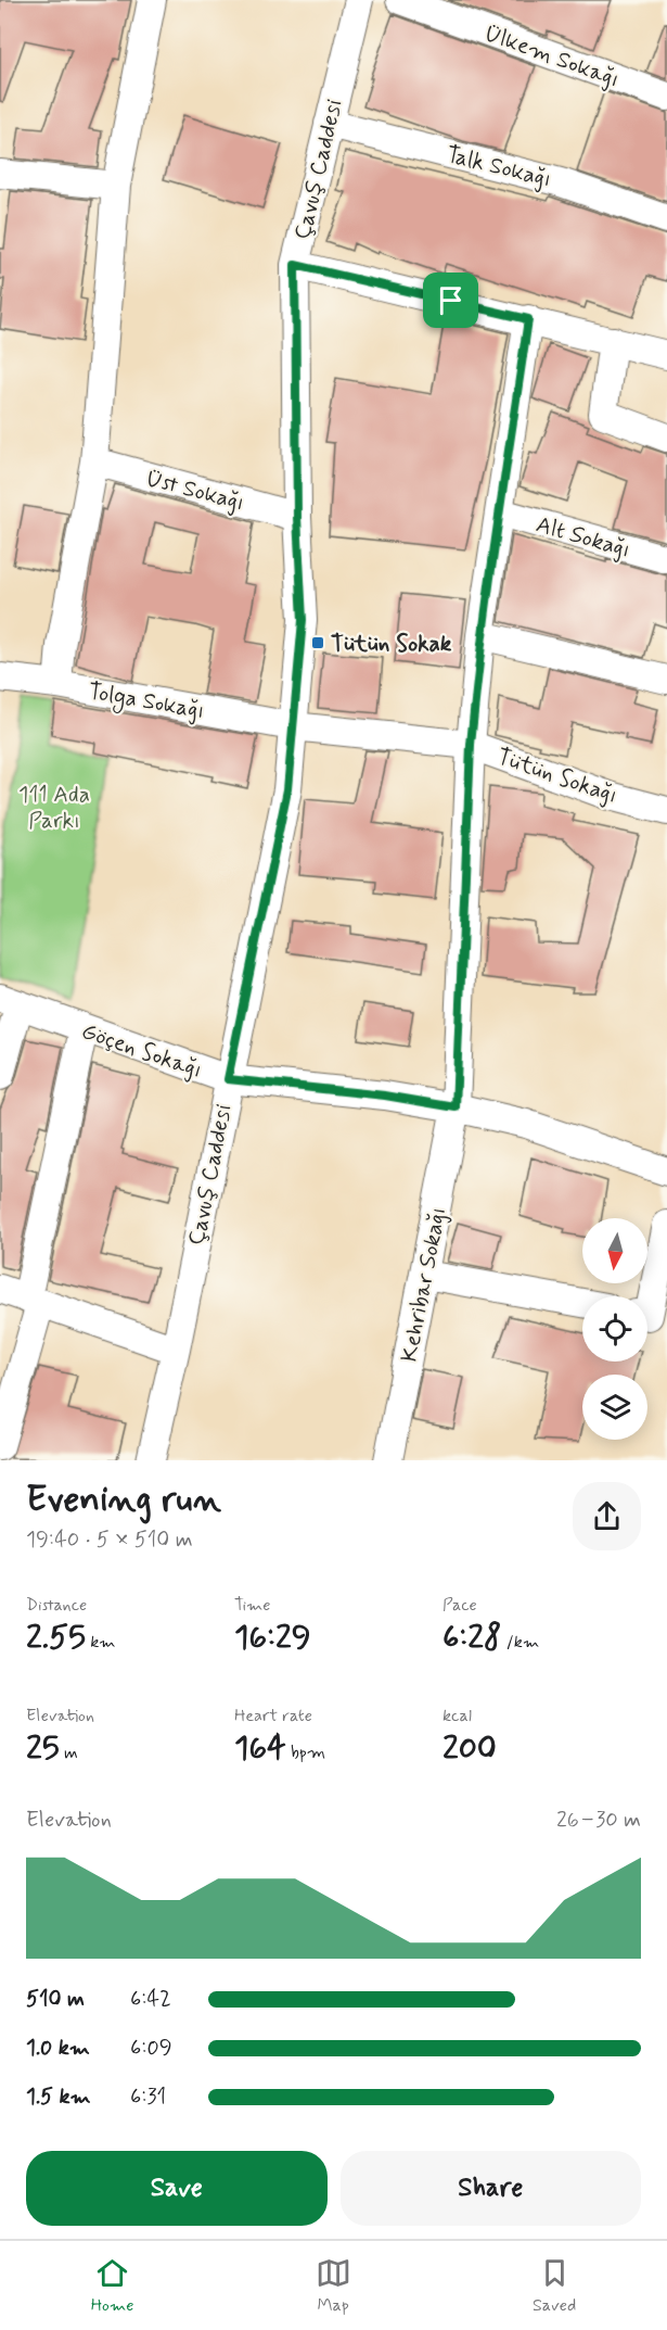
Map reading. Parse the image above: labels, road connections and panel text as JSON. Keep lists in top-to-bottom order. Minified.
{"streets":{"street":["Ülkem Sokağı","Talk Sokağı","Çavuş Caddesi","Üst Sokağı","Alt Sokağı","Tolga Sokağı","Tütün Sokağı","Göçen Sokağı","Kehribar Sokağı"]},"crossings":[["Talk Sokağı","Çavuş Caddesi"],["Çavuş Caddesi","Üst Sokağı"],["Çavuş Caddesi","Tolga Sokağı"],["Çavuş Caddesi","Tütün Sokağı"],["Çavuş Caddesi","Göçen Sokağı"],["Alt Sokağı","Kehribar Sokağı"],["Tolga Sokağı","Tütün Sokağı"],["Tütün Sokağı","Kehribar Sokağı"],["Göçen Sokağı","Kehribar Sokağı"]],"parks":["111 Ada Parkı"],"places":{"transit":["Tütün Sokak"]},"north":"bottom","page":{"heading":["Evening run","19:40 · 5 × 510 m"],"stats":[["Distance","2.55 km"],["Time","16:29"],["Pace","6:28 /km"],["Elevation","25 m"],["Heart rate","164 bpm"],["kcal","200"]],"chart":["Elevation","26–30 m"],"list":[{"name":"510 m","note":"6:42"},{"name":"1.0 km","note":"6:09"},{"name":"1.5 km","note":"6:31"}],"buttons":["Save","Share"],"tabs":["Home","Map","Saved"]}}
